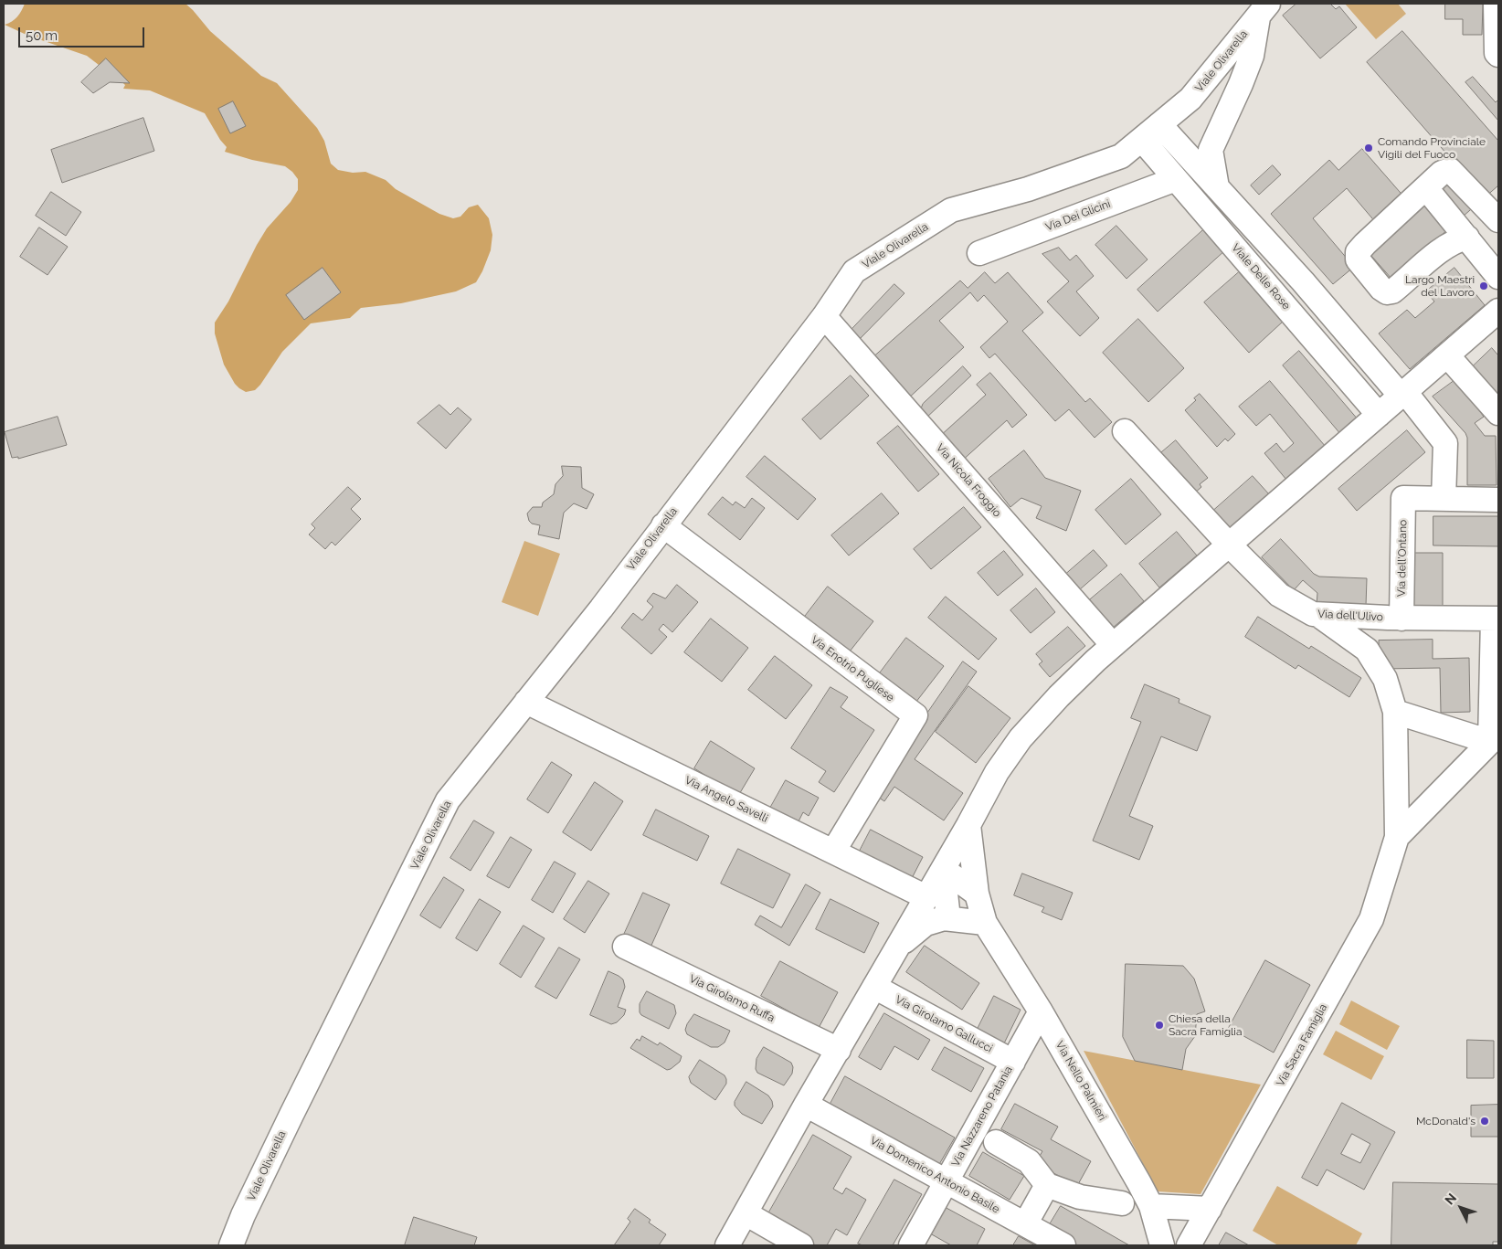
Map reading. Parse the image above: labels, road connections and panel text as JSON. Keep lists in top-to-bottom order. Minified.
{"streets":{"street":["Viale Olivarella","Via Dei Glicini","Viale Delle Rose","Via Nicola Froggio","Via dell'Ontano","Via dell'Ulivo","Via Enotrio Pugliese","Via Angelo Savelli","Via Girolamo Ruffa","Via Girolamo Gallucci","Via Sacra Famiglia","Via Nello Palmieri","Via Nazzareno Patania","Via Domenico Antonio Basile"]},"crossings":[["Viale Olivarella","Viale Delle Rose"],["Viale Olivarella","Via Nicola Froggio"],["Viale Olivarella","Via Enotrio Pugliese"],["Viale Olivarella","Via Angelo Savelli"],["Via Dei Glicini","Viale Delle Rose"],["Via dell'Ontano","Via dell'Ulivo"],["Via dell'Ulivo","Via Sacra Famiglia"],["Via Enotrio Pugliese","Via Angelo Savelli"],["Via Girolamo Gallucci","Via Nazzareno Patania"],["Via Nello Palmieri","Via Nazzareno Patania"],["Via Nazzareno Patania","Via Domenico Antonio Basile"]],"places":["Comando Provinciale Vigili del Fuoco","Largo Maestri del Lavoro","Chiesa della Sacra Famiglia","McDonald's"],"scale_bar":"50 m","north":"top left"}
